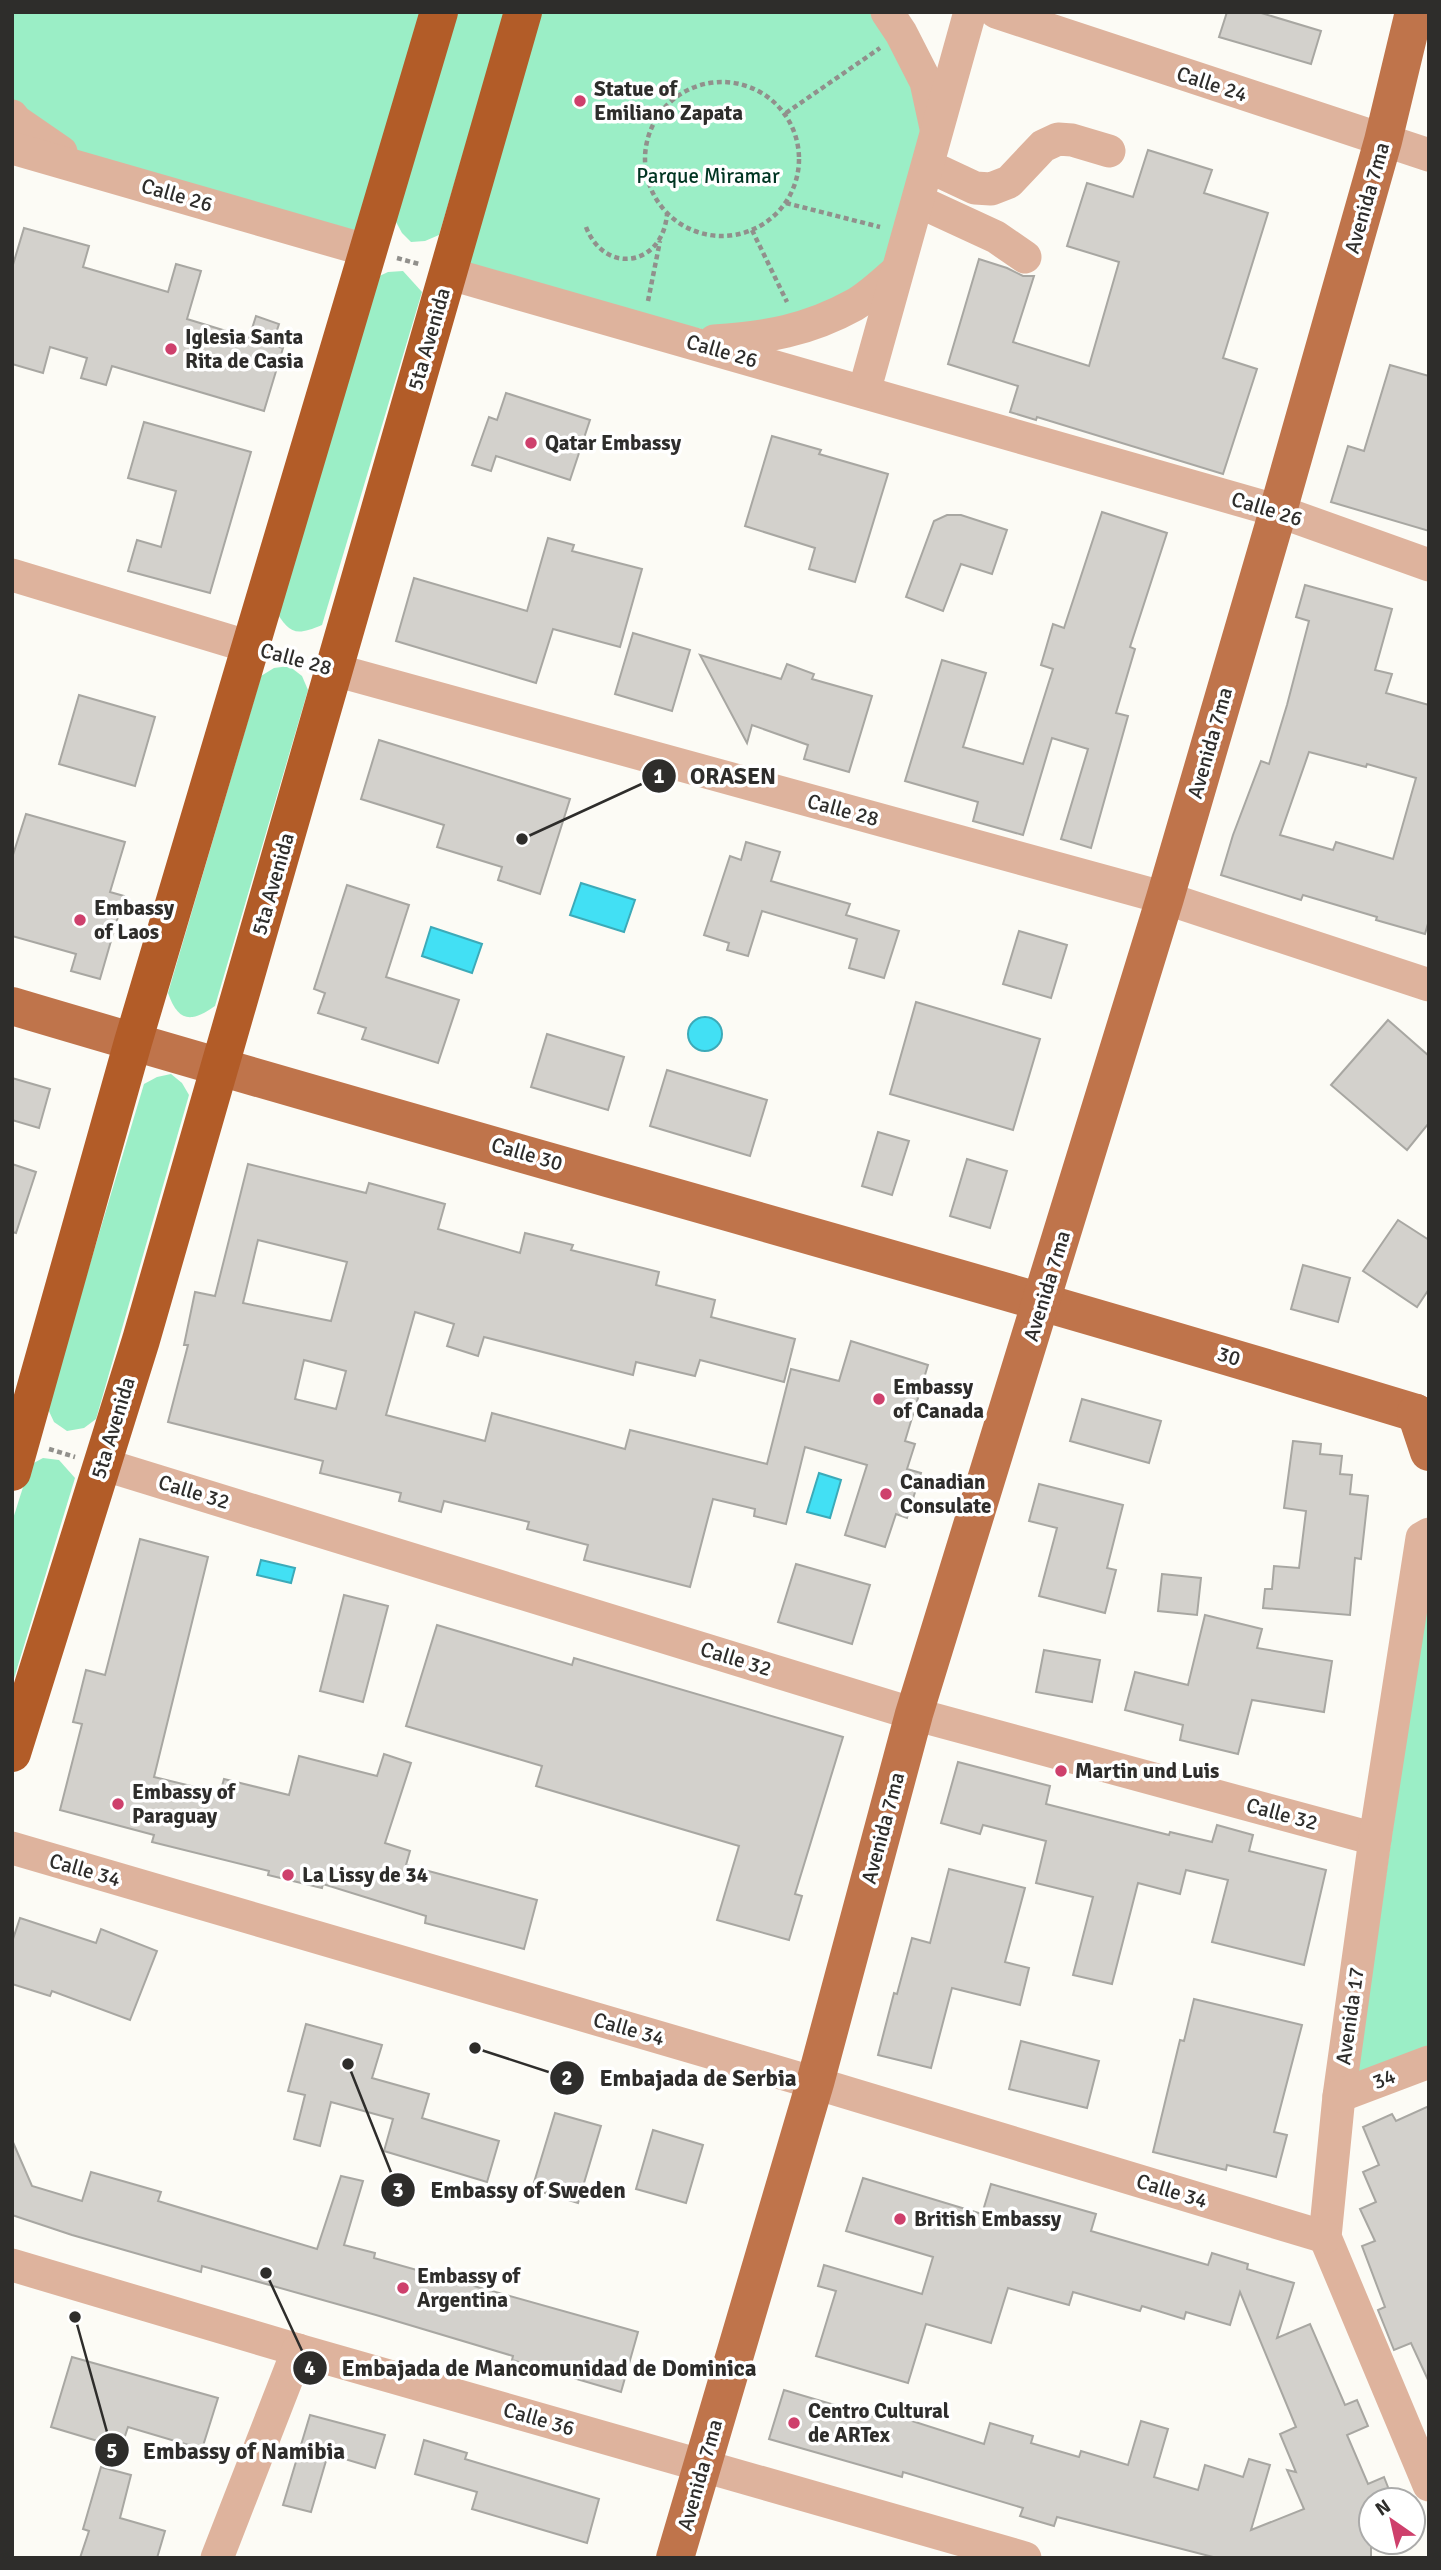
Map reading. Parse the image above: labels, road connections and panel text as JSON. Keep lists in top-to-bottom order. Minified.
{"streets":{"highway":["5ta Avenida"],"main road":["Avenida 7ma","Calle 30","30"],"street":["Calle 24","Calle 26","Calle 28","Calle 32","Calle 34","Avenida 17","34","Calle 36"]},"crossings":[["Calle 24","Avenida 7ma"],["Calle 26","Avenida 7ma"],["Calle 26","5ta Avenida"],["Avenida 7ma","Calle 28"],["Avenida 7ma","Calle 30"],["Avenida 7ma","30"],["Avenida 7ma","Calle 32"],["Avenida 7ma","Calle 34"],["Avenida 7ma","Calle 36"],["5ta Avenida","Calle 28"],["5ta Avenida","Calle 30"],["5ta Avenida","Calle 32"],["Calle 30","30"],["Calle 32","Avenida 17"],["Calle 34","Avenida 17"],["Avenida 17","34"]],"parks":["Parque Miramar"],"places":["Statue of Emiliano Zapata","Iglesia Santa Rita de Casia","Qatar Embassy","ORASEN","Embassy of Laos","Embassy of Canada","Canadian Consulate","Martin und Luis","Embassy of Paraguay","La Lissy de 34","Embajada de Serbia","Embassy of Sweden","British Embassy","Embajada de Mancomunidad de Dominica","Embassy of Argentina","Embassy of Namibia","Centro Cultural de ARTex"],"north":"top left"}
